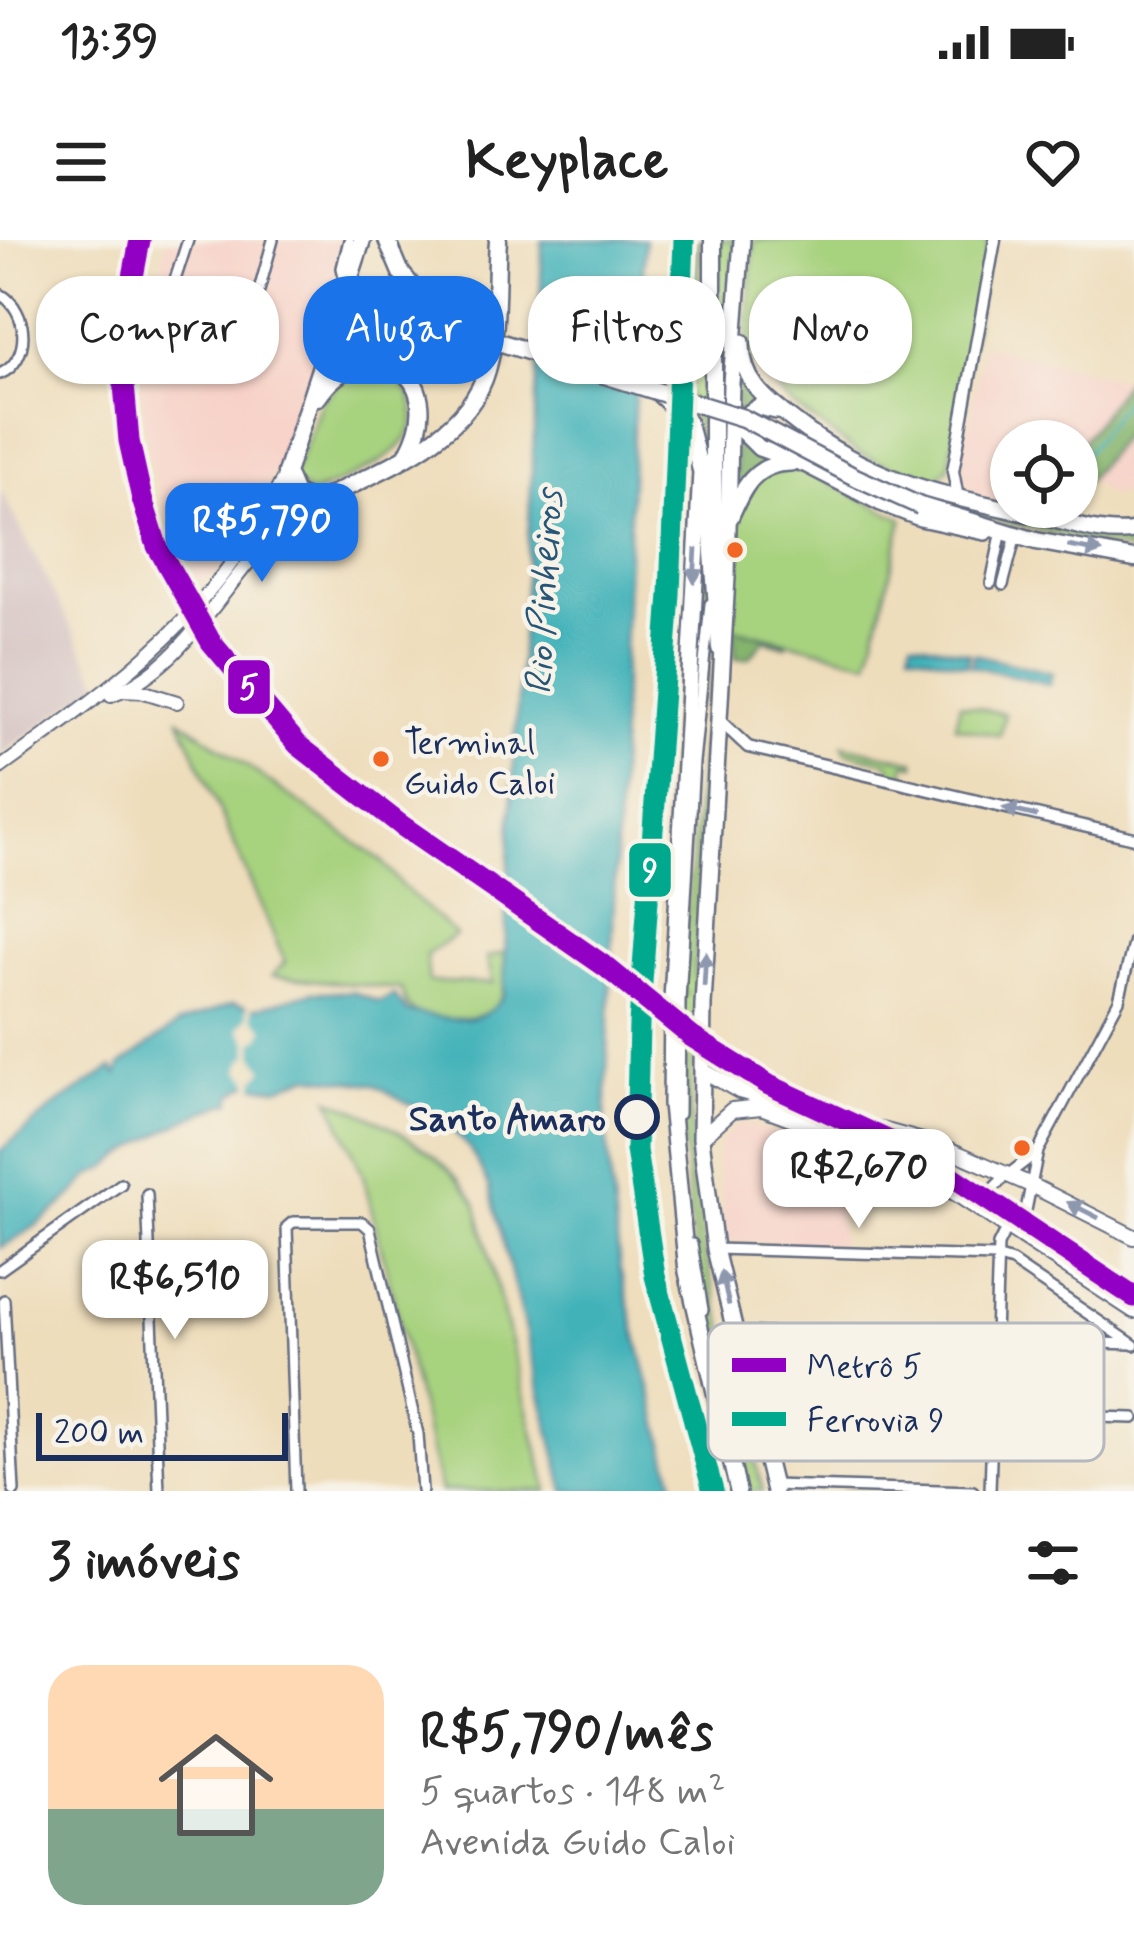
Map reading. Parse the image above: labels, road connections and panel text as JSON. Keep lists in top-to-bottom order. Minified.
{"water":["Rio Pinheiros"],"places":["Terminal Guido Caloi","Santo Amaro"],"lines":["metro line 5","rail line 9"],"legend":["Metrô 5","Ferrovia 9"],"scale_bar":"200 m","page":{"status":"13:39","header":"Keyplace","chip":["Comprar","Alugar","Filtros","Novo"],"price":["R$5,790","R$2,670","R$6,510"],"scale":"200 m","heading":"3 imóveis","list":[{"name":"R$5,790/mês","note":"5 quartos · 148 m² · Avenida Guido Caloi"}]}}
